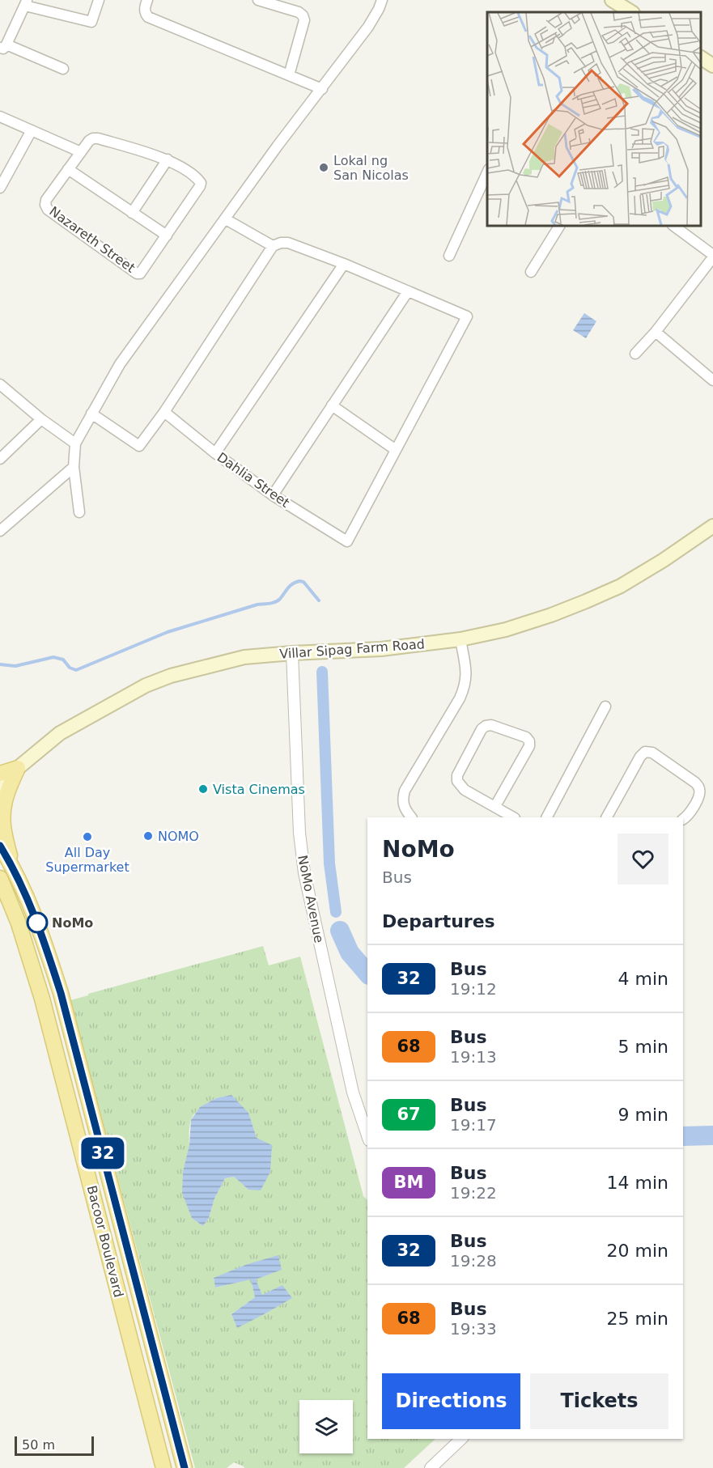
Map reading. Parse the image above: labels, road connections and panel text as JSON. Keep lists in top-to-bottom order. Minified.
{"streets":{"main road":["Villar Sipag Farm Road","Bacoor Boulevard"],"street":["Nazareth Street","Dahlia Street","NoMo Avenue"]},"crossings":[["Villar Sipag Farm Road","NoMo Avenue"]],"places":["Lokal ng San Nicolas","Vista Cinemas","NOMO","All Day Supermarket","NoMo"],"lines":["bus line 32"],"scale_bar":"50 m","page":{"on_map":"32","heading":[["NoMo","Bus"],"Departures"],"list":[{"mark":"32","name":"Bus","note":"19:12","value":"4 min"},{"mark":"68","name":"Bus","note":"19:13","value":"5 min"},{"mark":"67","name":"Bus","note":"19:17","value":"9 min"},{"mark":"BM","name":"Bus","note":"19:22","value":"14 min"},{"mark":"32","name":"Bus","note":"19:28","value":"20 min"},{"mark":"68","name":"Bus","note":"19:33","value":"25 min"}],"buttons":["Directions","Tickets"],"scale":"50 m"}}
